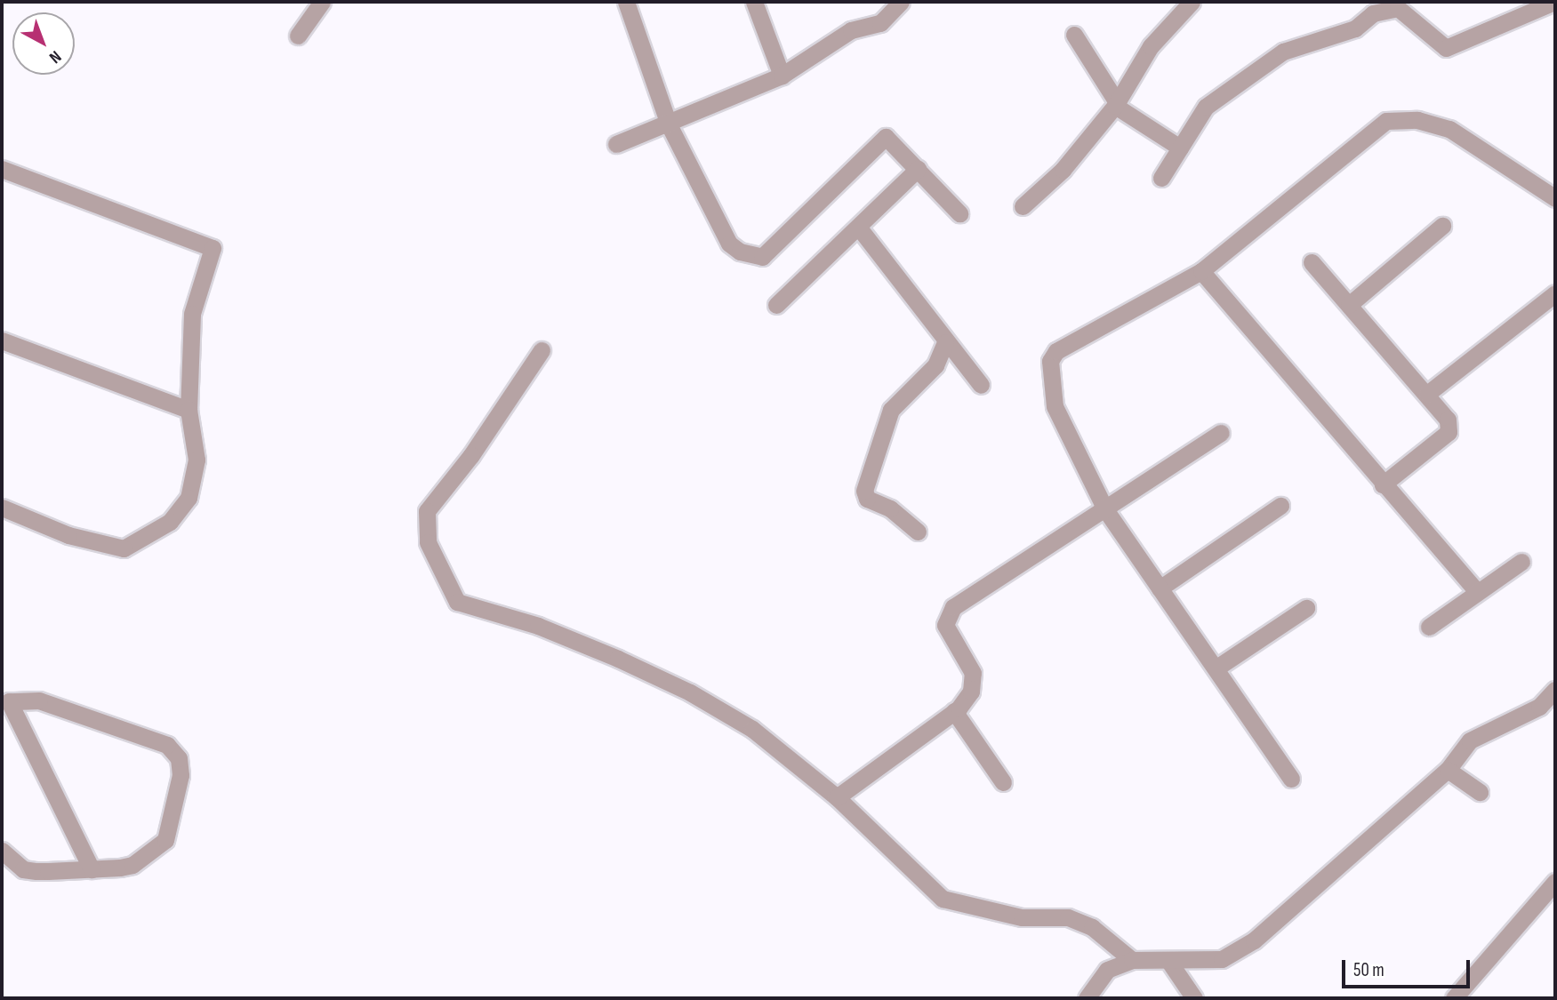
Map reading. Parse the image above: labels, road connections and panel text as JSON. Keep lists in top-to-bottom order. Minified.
{"scale_bar":"50 m","north":"bottom right"}
